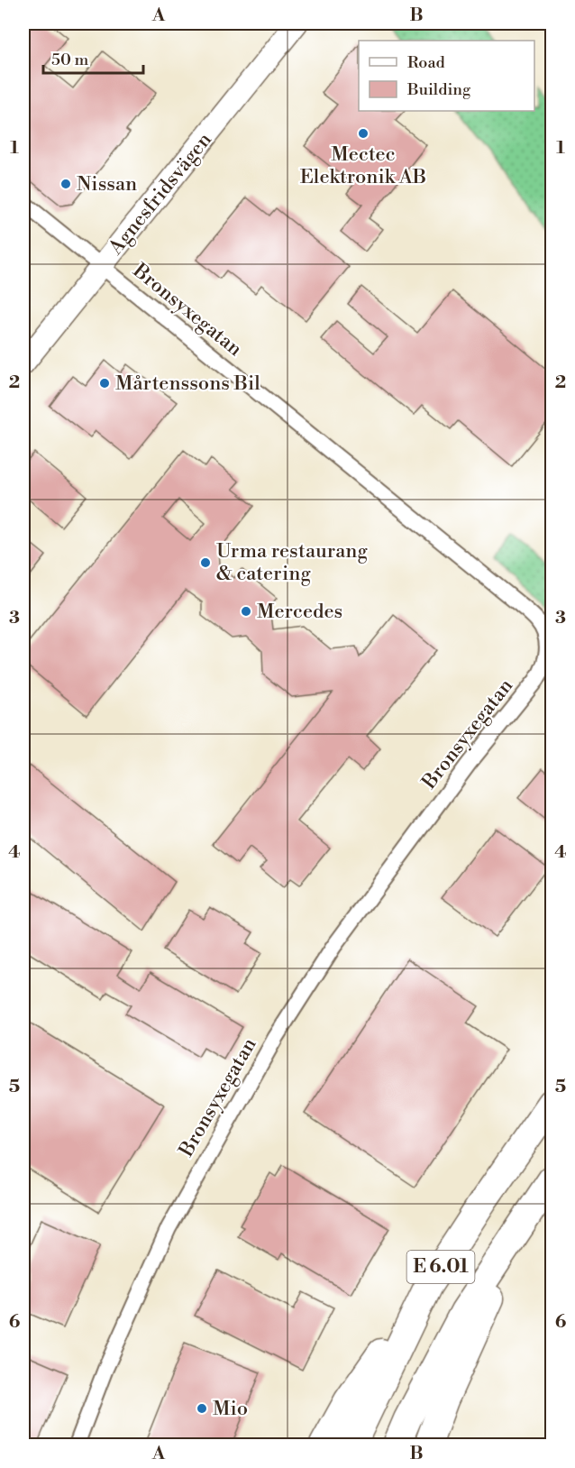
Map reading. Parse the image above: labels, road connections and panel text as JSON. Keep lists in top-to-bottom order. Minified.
{"streets":{"highway":["E 6.01"],"main road":["Agnesfridsvägen"],"street":["Bronsyxegatan"]},"crossings":[["Agnesfridsvägen","Bronsyxegatan"]],"places":["Mectec Elektronik AB","Nissan","Mårtenssons Bil","Urma restaurang & catering","Mercedes","Mio"],"legend":["Road","Building"],"scale_bar":"50 m","grid":{"columns":["A","B"],"rows":["1","2","3","4","5","6"]}}
